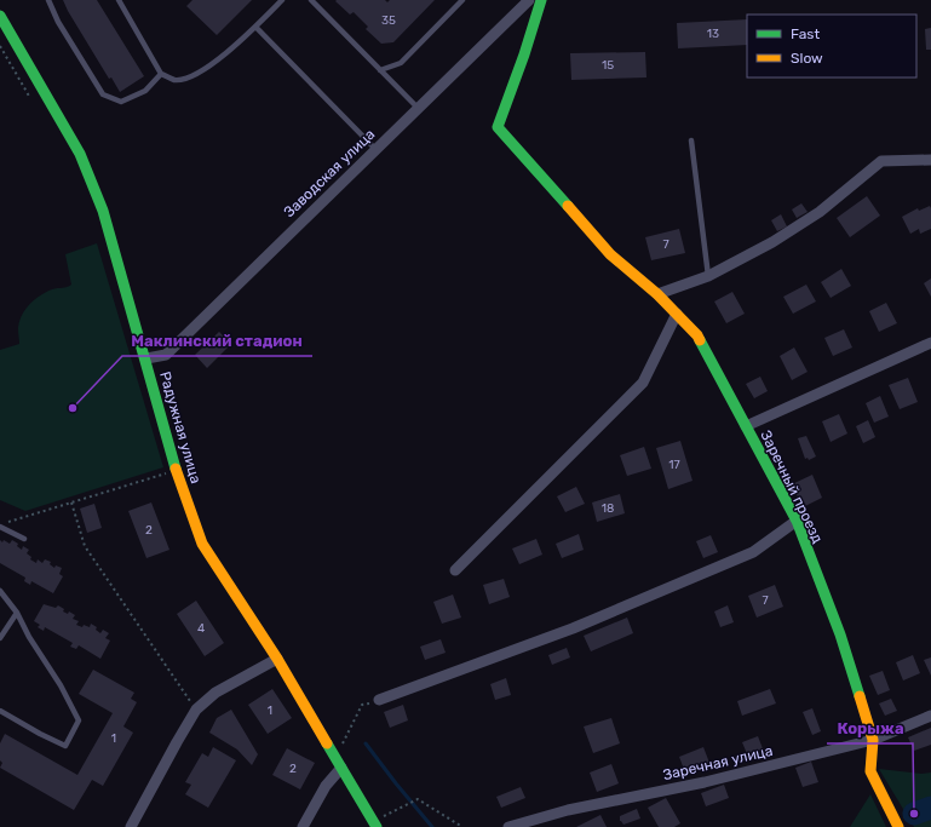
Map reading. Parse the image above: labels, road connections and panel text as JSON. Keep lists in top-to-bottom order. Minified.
{"streets":{"street":["Заводская улица","Радужная улица","Заречный проезд","Заречная улица"]},"crossings":[["Заводская улица","Радужная улица"],["Заречный проезд","Заречная улица"]],"places":["Маклинский стадион","Корыжа"],"house_numbers":["35","13","15","7","17","18","2","7","4","1","1","2"],"legend":["Fast","Slow"]}
